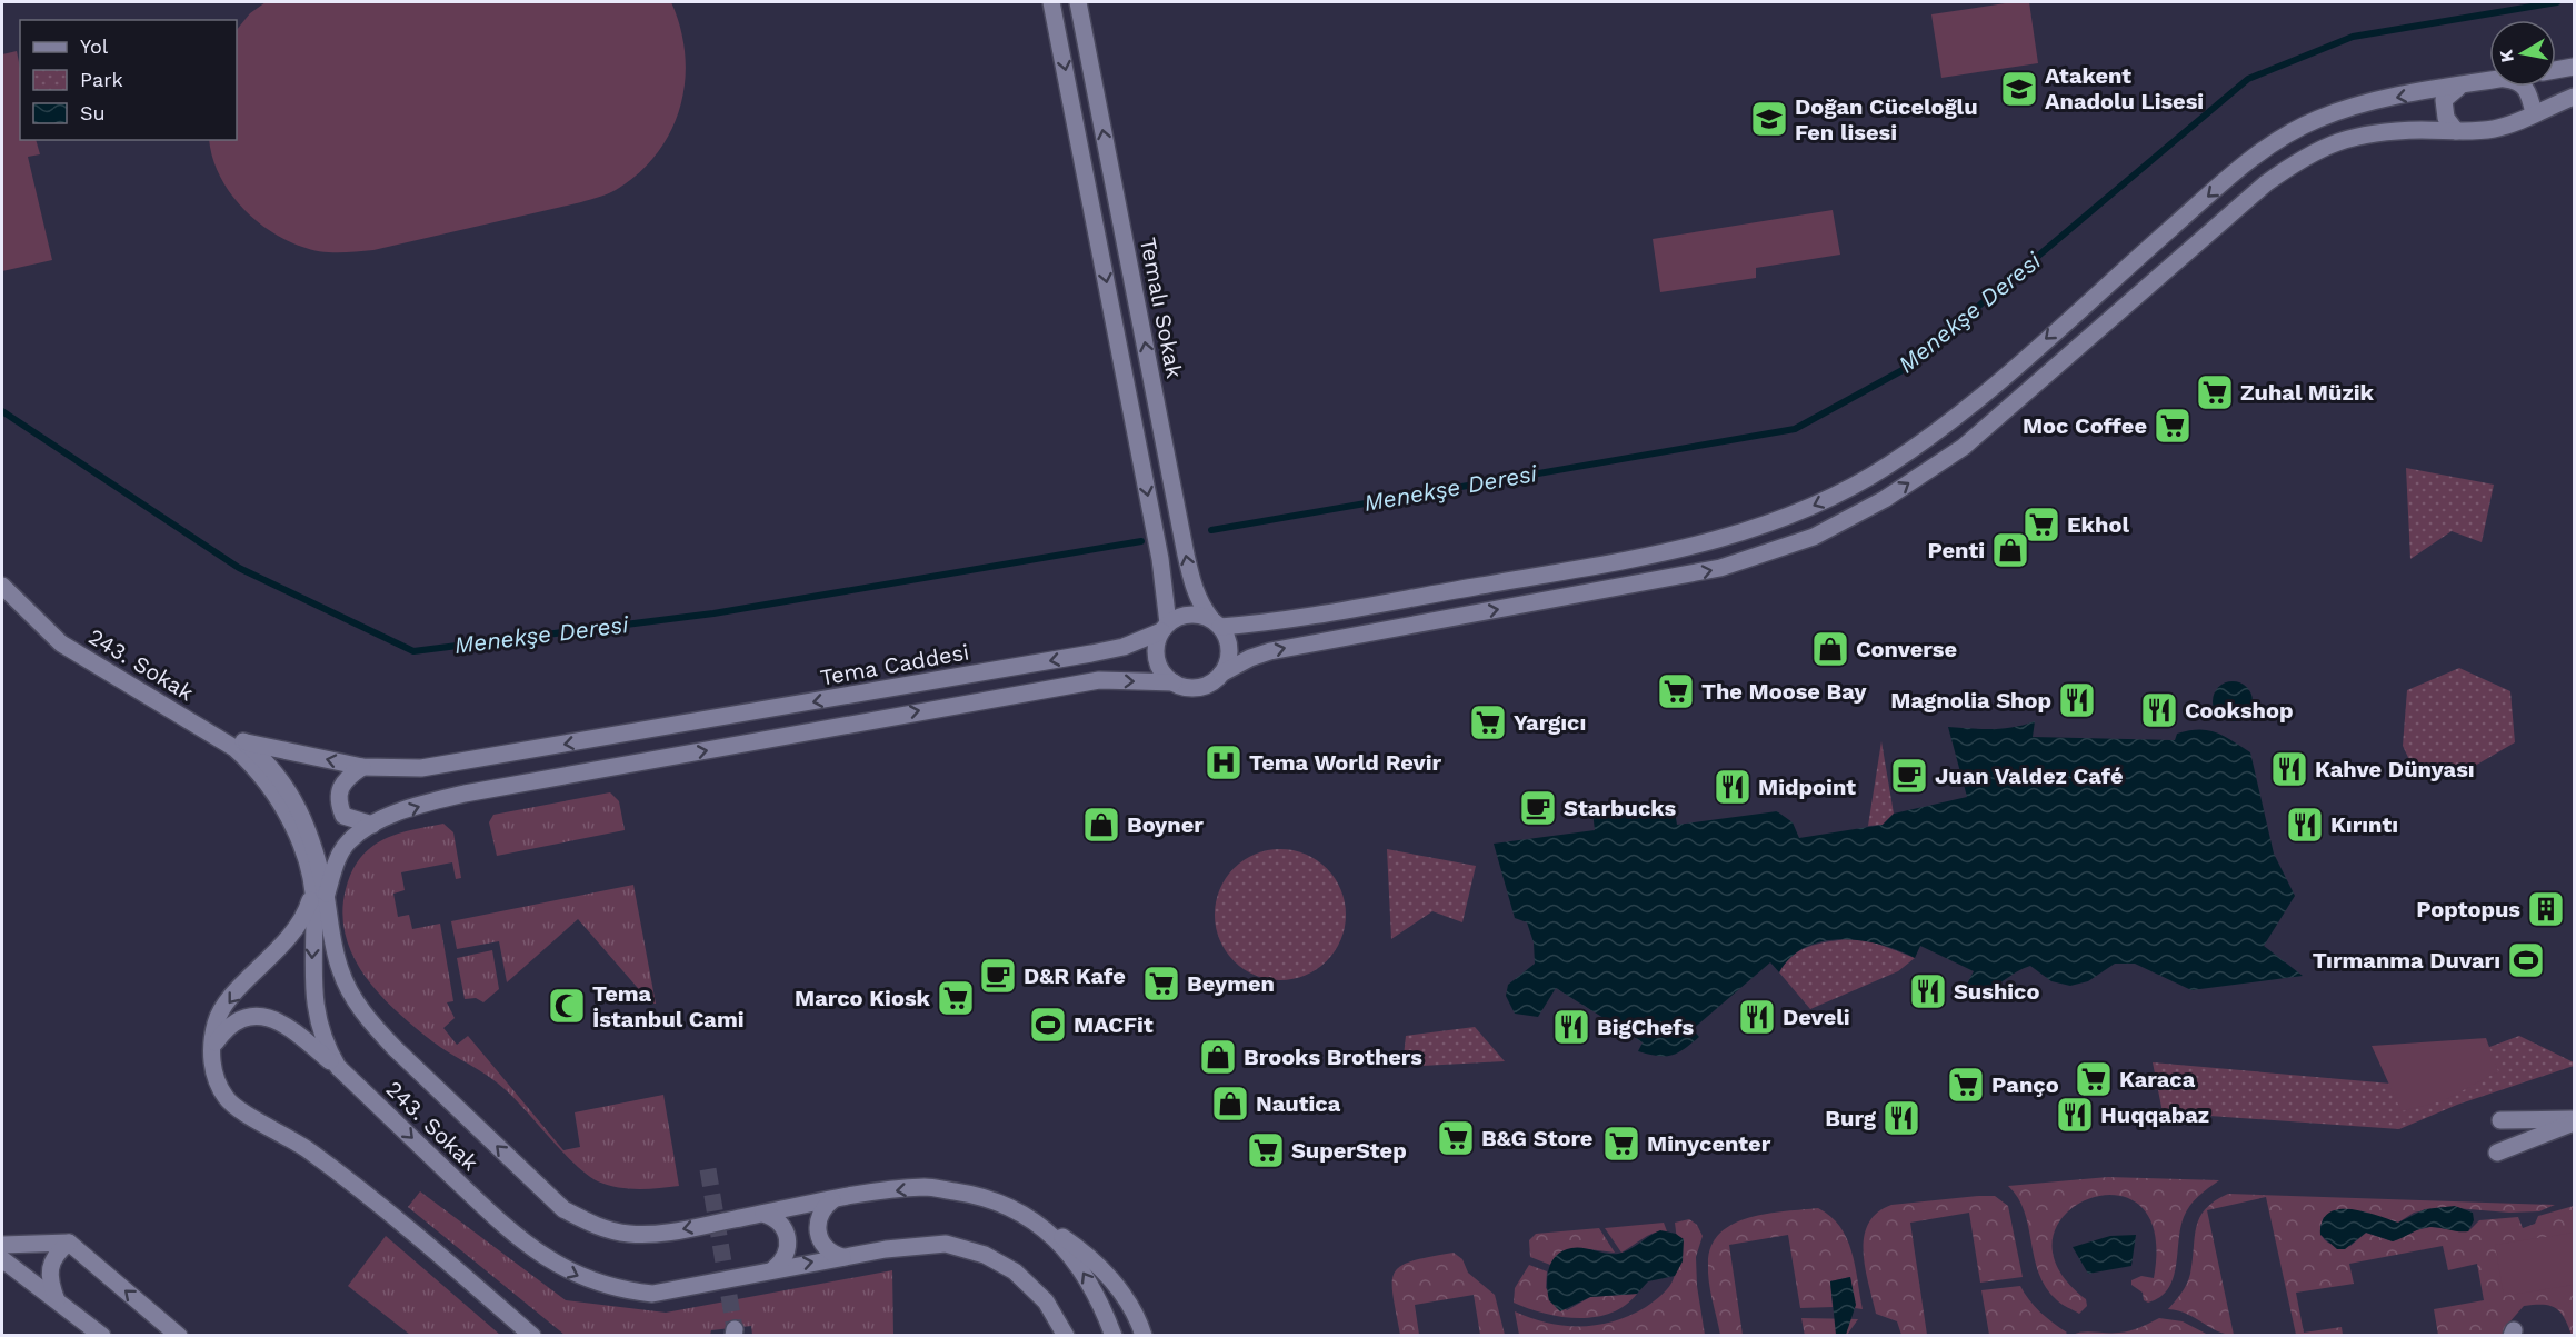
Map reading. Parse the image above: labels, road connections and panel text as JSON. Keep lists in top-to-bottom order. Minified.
{"streets":{"street":["Temalı Sokak","243. Sokak","Tema Caddesi"]},"crossings":[["Temalı Sokak","Tema Caddesi"],["243. Sokak","Tema Caddesi"]],"water":["Menekşe Deresi"],"places":{"school or university":["Atakent Anadolu Lisesi","Doğan Cüceloğlu Fen lisesi"],"supermarket":["Zuhal Müzik","Moc Coffee","Ekhol","The Moose Bay","Yargıcı","Beymen","Marco Kiosk","Karaca","Panço","B&G Store","Minycenter","SuperStep"],"shop":["Penti","Converse","Boyner","Brooks Brothers","Nautica"],"restaurant":["Magnolia Shop","Cookshop","Kahve Dünyası","Midpoint","Kırıntı","Sushico","Develi","BigChefs","Huqqabaz","Burg"],"hospital":["Tema World Revir"],"cafe":["Juan Valdez Café","Starbucks","D&R Kafe"],"building":["Poptopus"],"sports":["Tırmanma Duvarı","MACFit"],"mosque":["Tema İstanbul Cami"]},"legend":["Yol","Park","Su"],"north":"left"}
